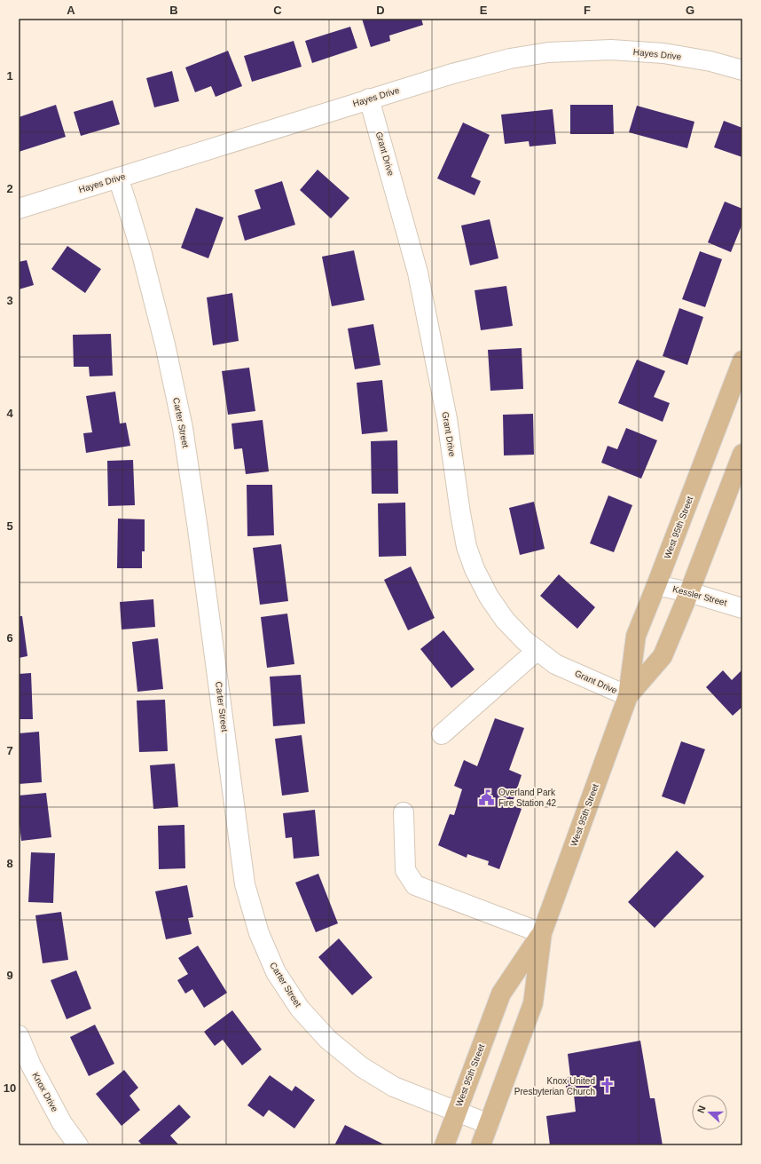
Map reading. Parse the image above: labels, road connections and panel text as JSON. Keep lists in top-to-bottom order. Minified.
{"streets":{"main road":["West 95th Street"],"street":["Hayes Drive","Grant Drive","Carter Street","Kessler Street","Knox Drive"]},"crossings":[["Hayes Drive","Grant Drive"],["Hayes Drive","Carter Street"],["Grant Drive","West 95th Street"],["Carter Street","West 95th Street"],["West 95th Street","Kessler Street"]],"places":{"public building":["Overland Park Fire Station 42"],"church":["Knox United Presbyterian Church"]},"north":"left","grid":{"columns":["A","B","C","D","E","F","G"],"rows":["1","2","3","4","5","6","7","8","9","10"]}}
